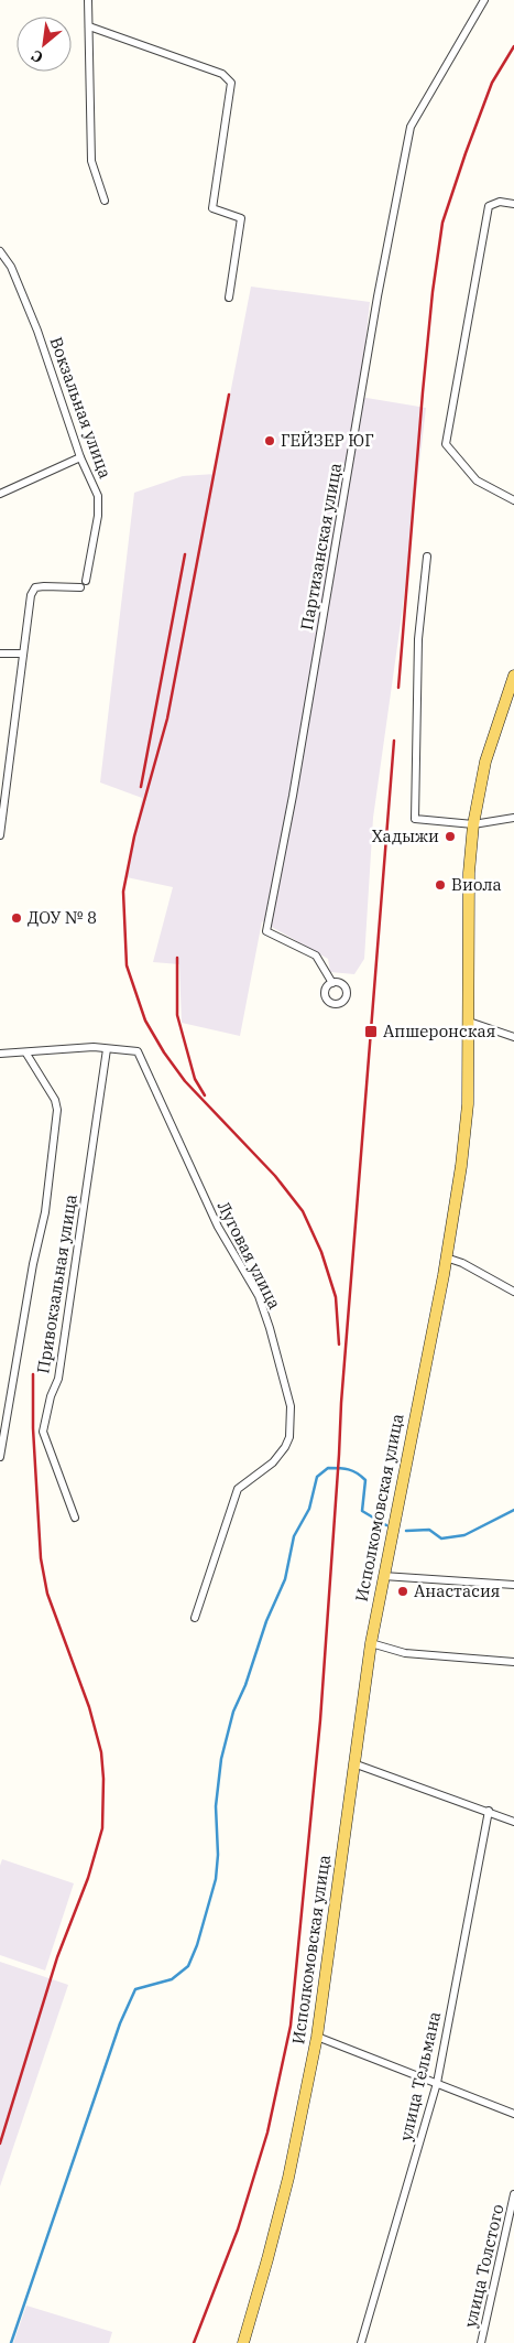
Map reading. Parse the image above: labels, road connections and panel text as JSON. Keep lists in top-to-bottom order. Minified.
{"streets":{"main road":["Исполкомовская улица"],"street":["Вокзальная улица","Партизанская улица","Луговая улица","Привокзальная улица","улица Тельмана","улица Толстого"]},"crossings":[["Луговая улица","Привокзальная улица"]],"places":{"other":["ГЕЙЗЕР ЮГ","Хадыжи","Виола","ДОУ № 8","Анастасия"],"transit":["Апшеронская"]},"north":"bottom left"}
